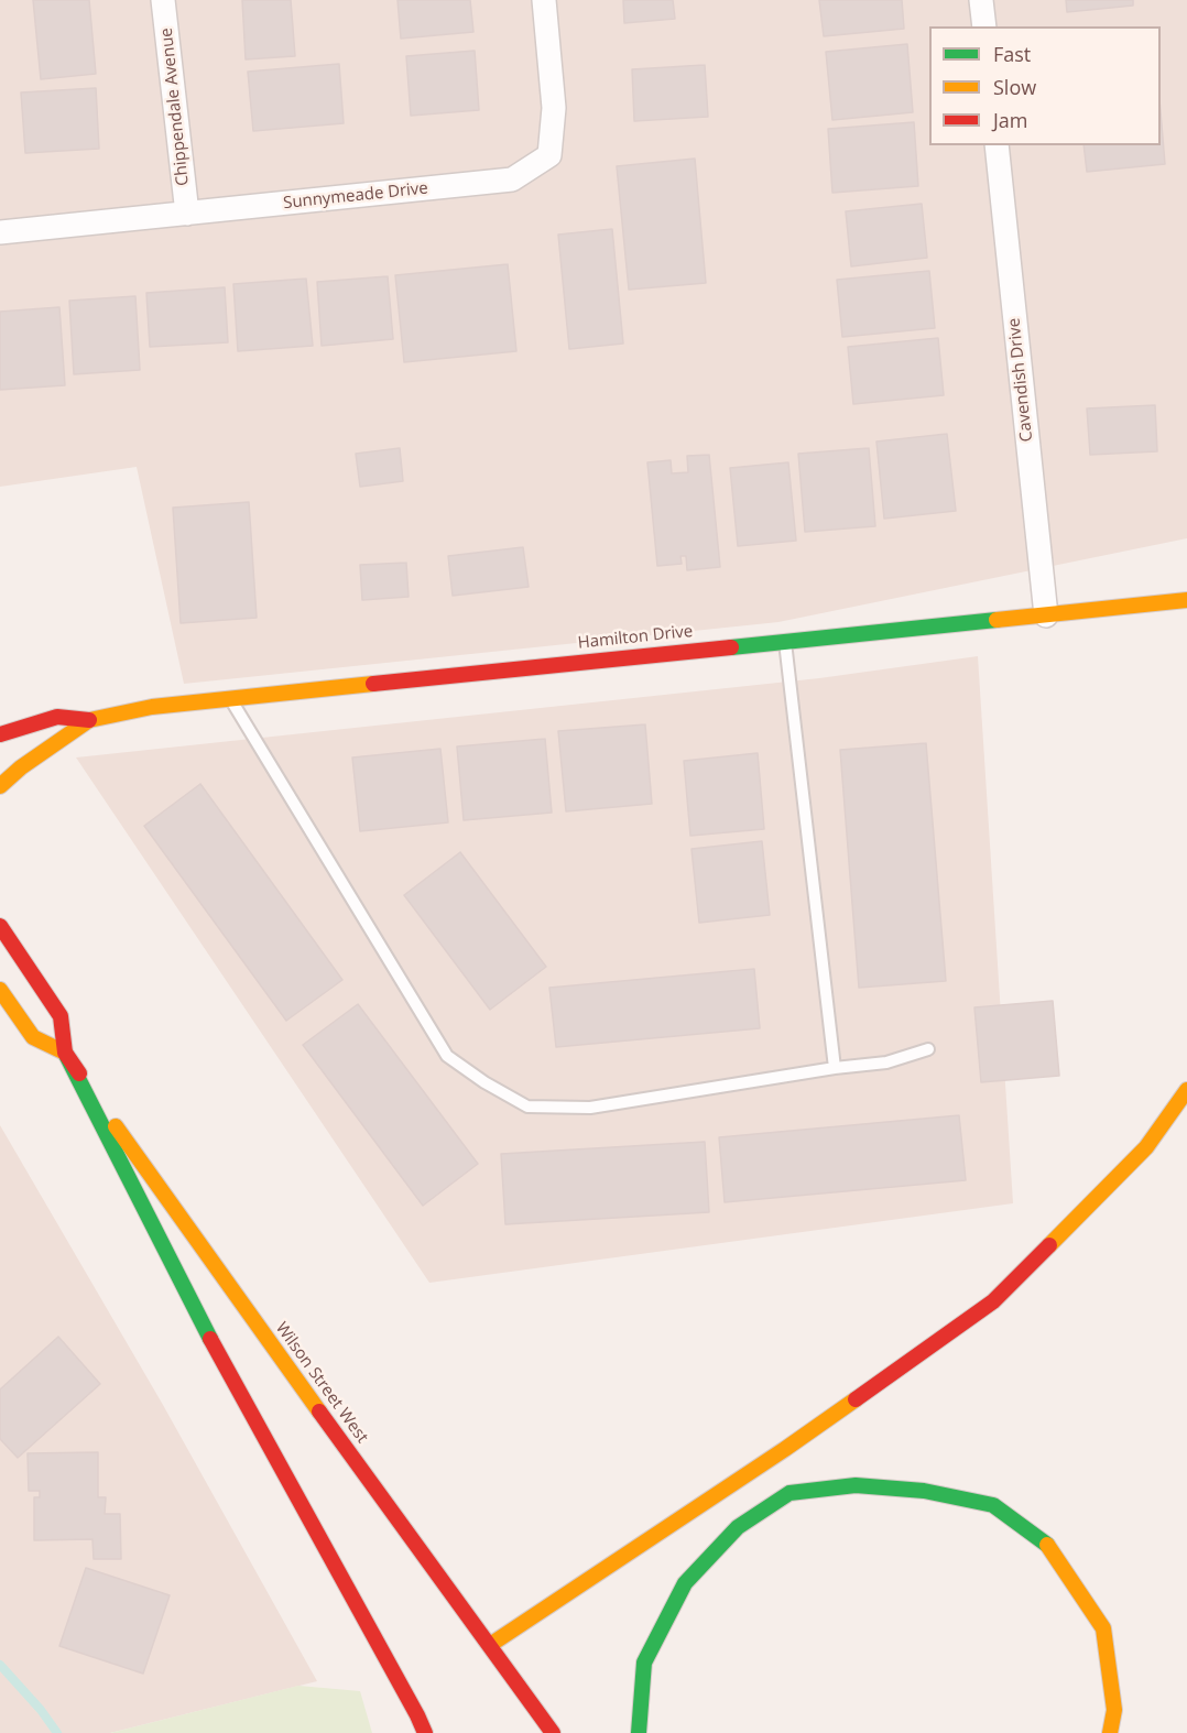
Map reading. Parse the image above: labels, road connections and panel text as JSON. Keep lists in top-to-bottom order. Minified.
{"streets":{"main road":["Hamilton Drive","Wilson Street West"],"street":["Chippendale Avenue","Sunnymeade Drive","Cavendish Drive"]},"crossings":[["Chippendale Avenue","Sunnymeade Drive"],["Cavendish Drive","Hamilton Drive"]],"legend":["Fast","Slow","Jam"]}
